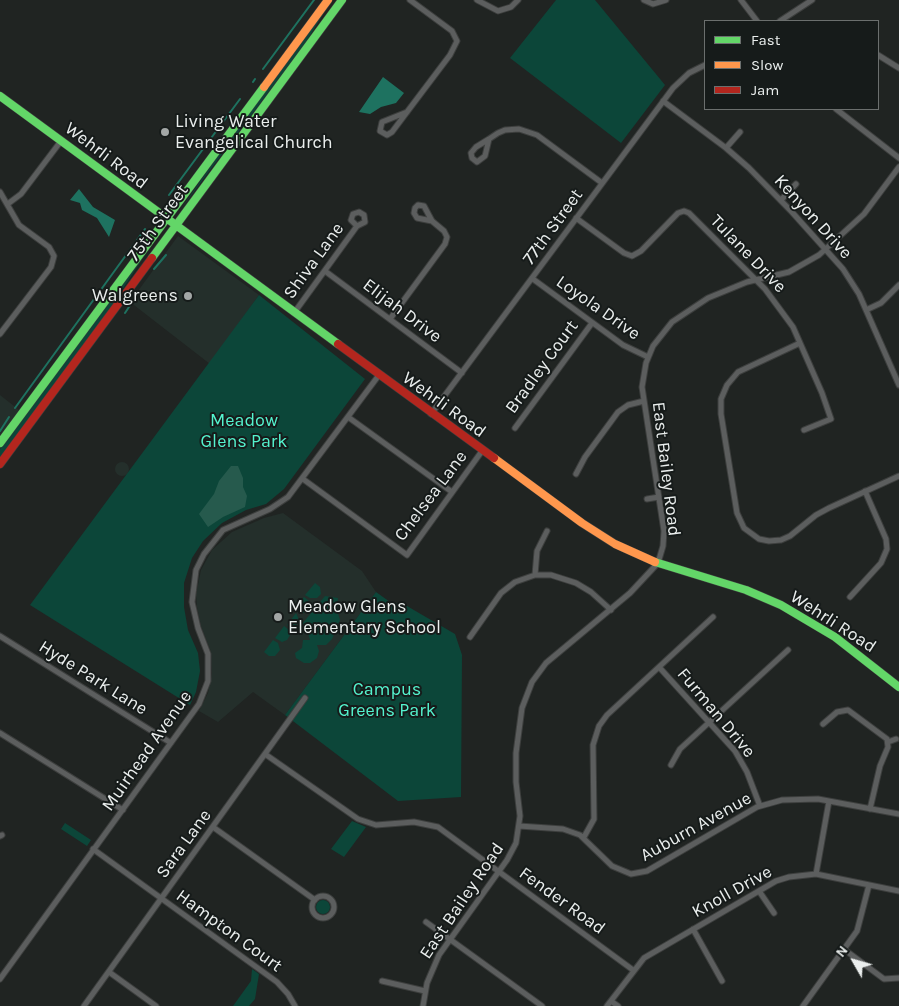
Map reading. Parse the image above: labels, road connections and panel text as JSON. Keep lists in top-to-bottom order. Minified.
{"streets":{"main road":["Wehrli Road","75th Street"],"street":["Kenyon Drive","77th Street","Tulane Drive","Shiva Lane","Loyola Drive","Elijah Drive","Bradley Court","East Bailey Road","Chelsea Lane","Hyde Park Lane","Furman Drive","Muirhead Avenue","Auburn Avenue","Sara Lane","Knoll Drive","Fender Road","Hampton Court"]},"crossings":[["Wehrli Road","75th Street"],["Wehrli Road","77th Street"],["Wehrli Road","Shiva Lane"],["Wehrli Road","East Bailey Road"],["Wehrli Road","Chelsea Lane"],["Wehrli Road","Muirhead Avenue"],["Kenyon Drive","77th Street"],["Kenyon Drive","East Bailey Road"],["77th Street","Tulane Drive"],["77th Street","Loyola Drive"],["77th Street","Elijah Drive"],["Tulane Drive","East Bailey Road"],["Shiva Lane","Elijah Drive"],["Loyola Drive","Bradley Court"],["Loyola Drive","East Bailey Road"],["East Bailey Road","Auburn Avenue"],["East Bailey Road","Fender Road"],["Chelsea Lane","Muirhead Avenue"],["Hyde Park Lane","Muirhead Avenue"],["Furman Drive","Auburn Avenue"],["Muirhead Avenue","Hampton Court"],["Sara Lane","Fender Road"],["Sara Lane","Hampton Court"],["Knoll Drive","Fender Road"]],"parks":["Meadow Glens Park","Campus Greens Park"],"places":["Living Water Evangelical Church","Walgreens","Meadow Glens Elementary School"],"legend":["Fast","Slow","Jam"],"north":"top left"}
